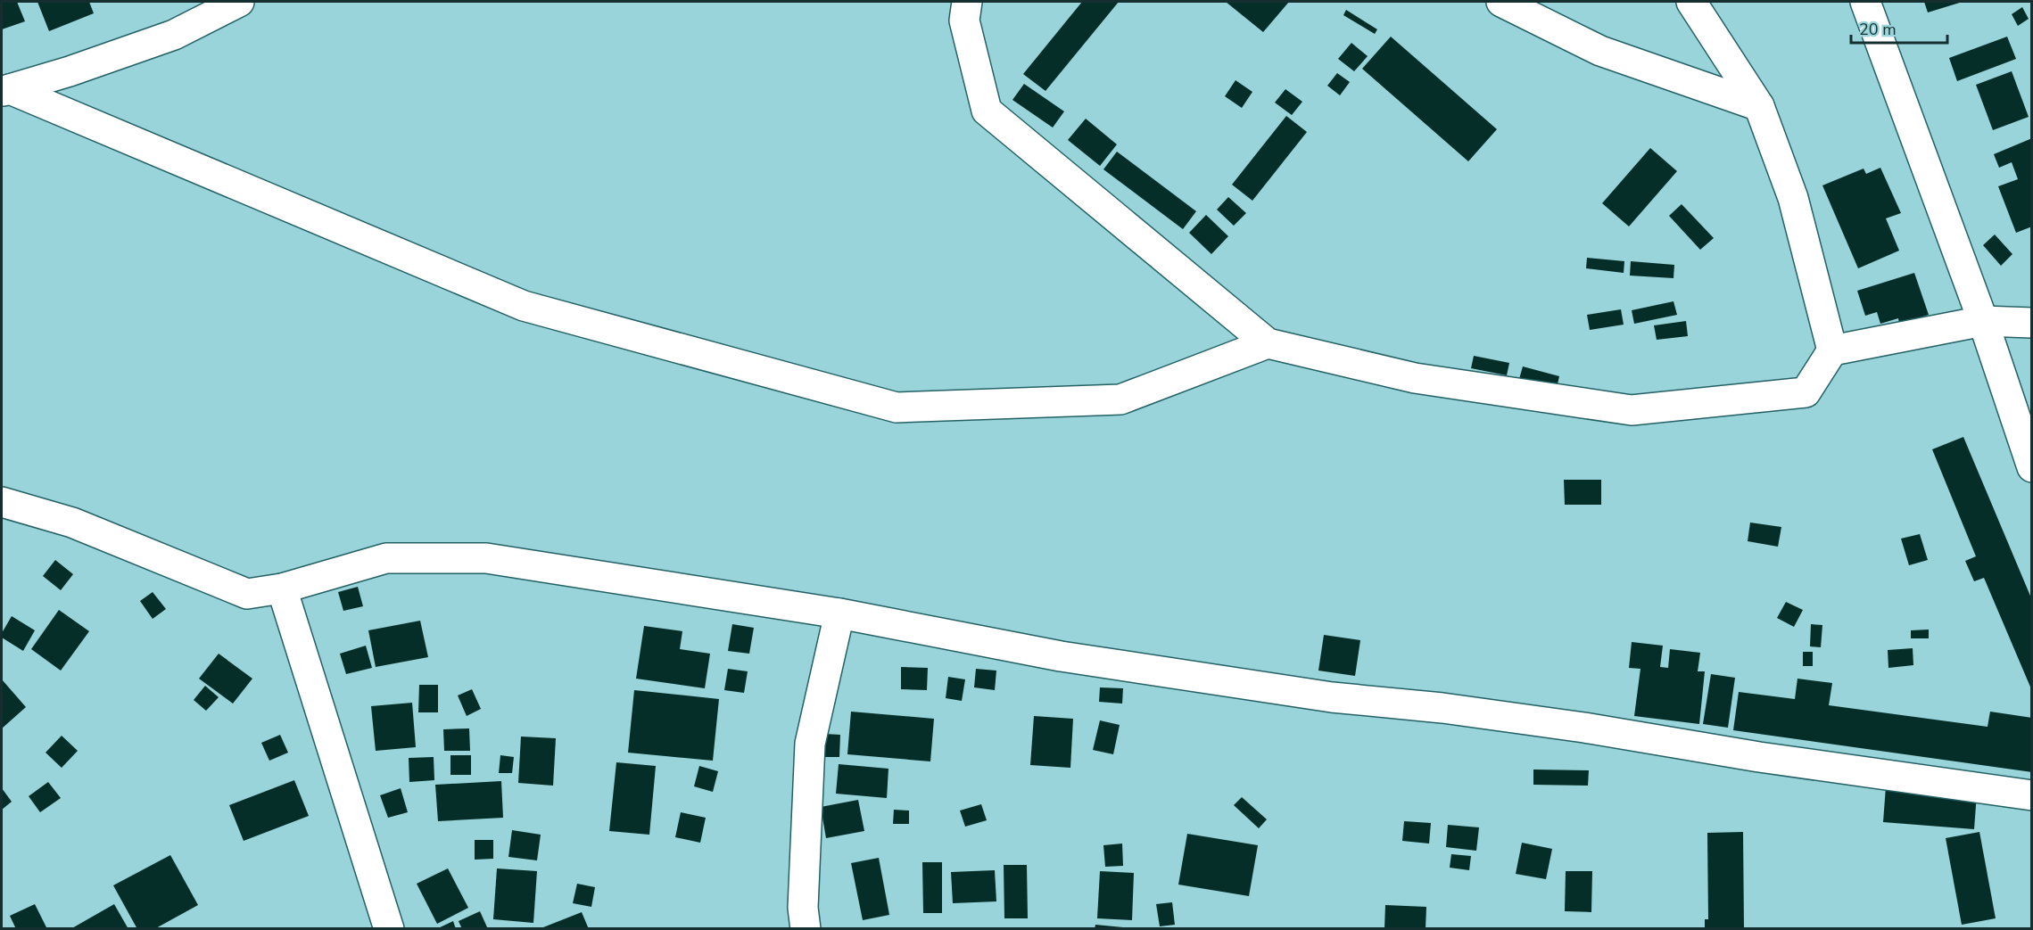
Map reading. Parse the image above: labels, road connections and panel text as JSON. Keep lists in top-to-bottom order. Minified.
{"scale_bar":"20 m"}
